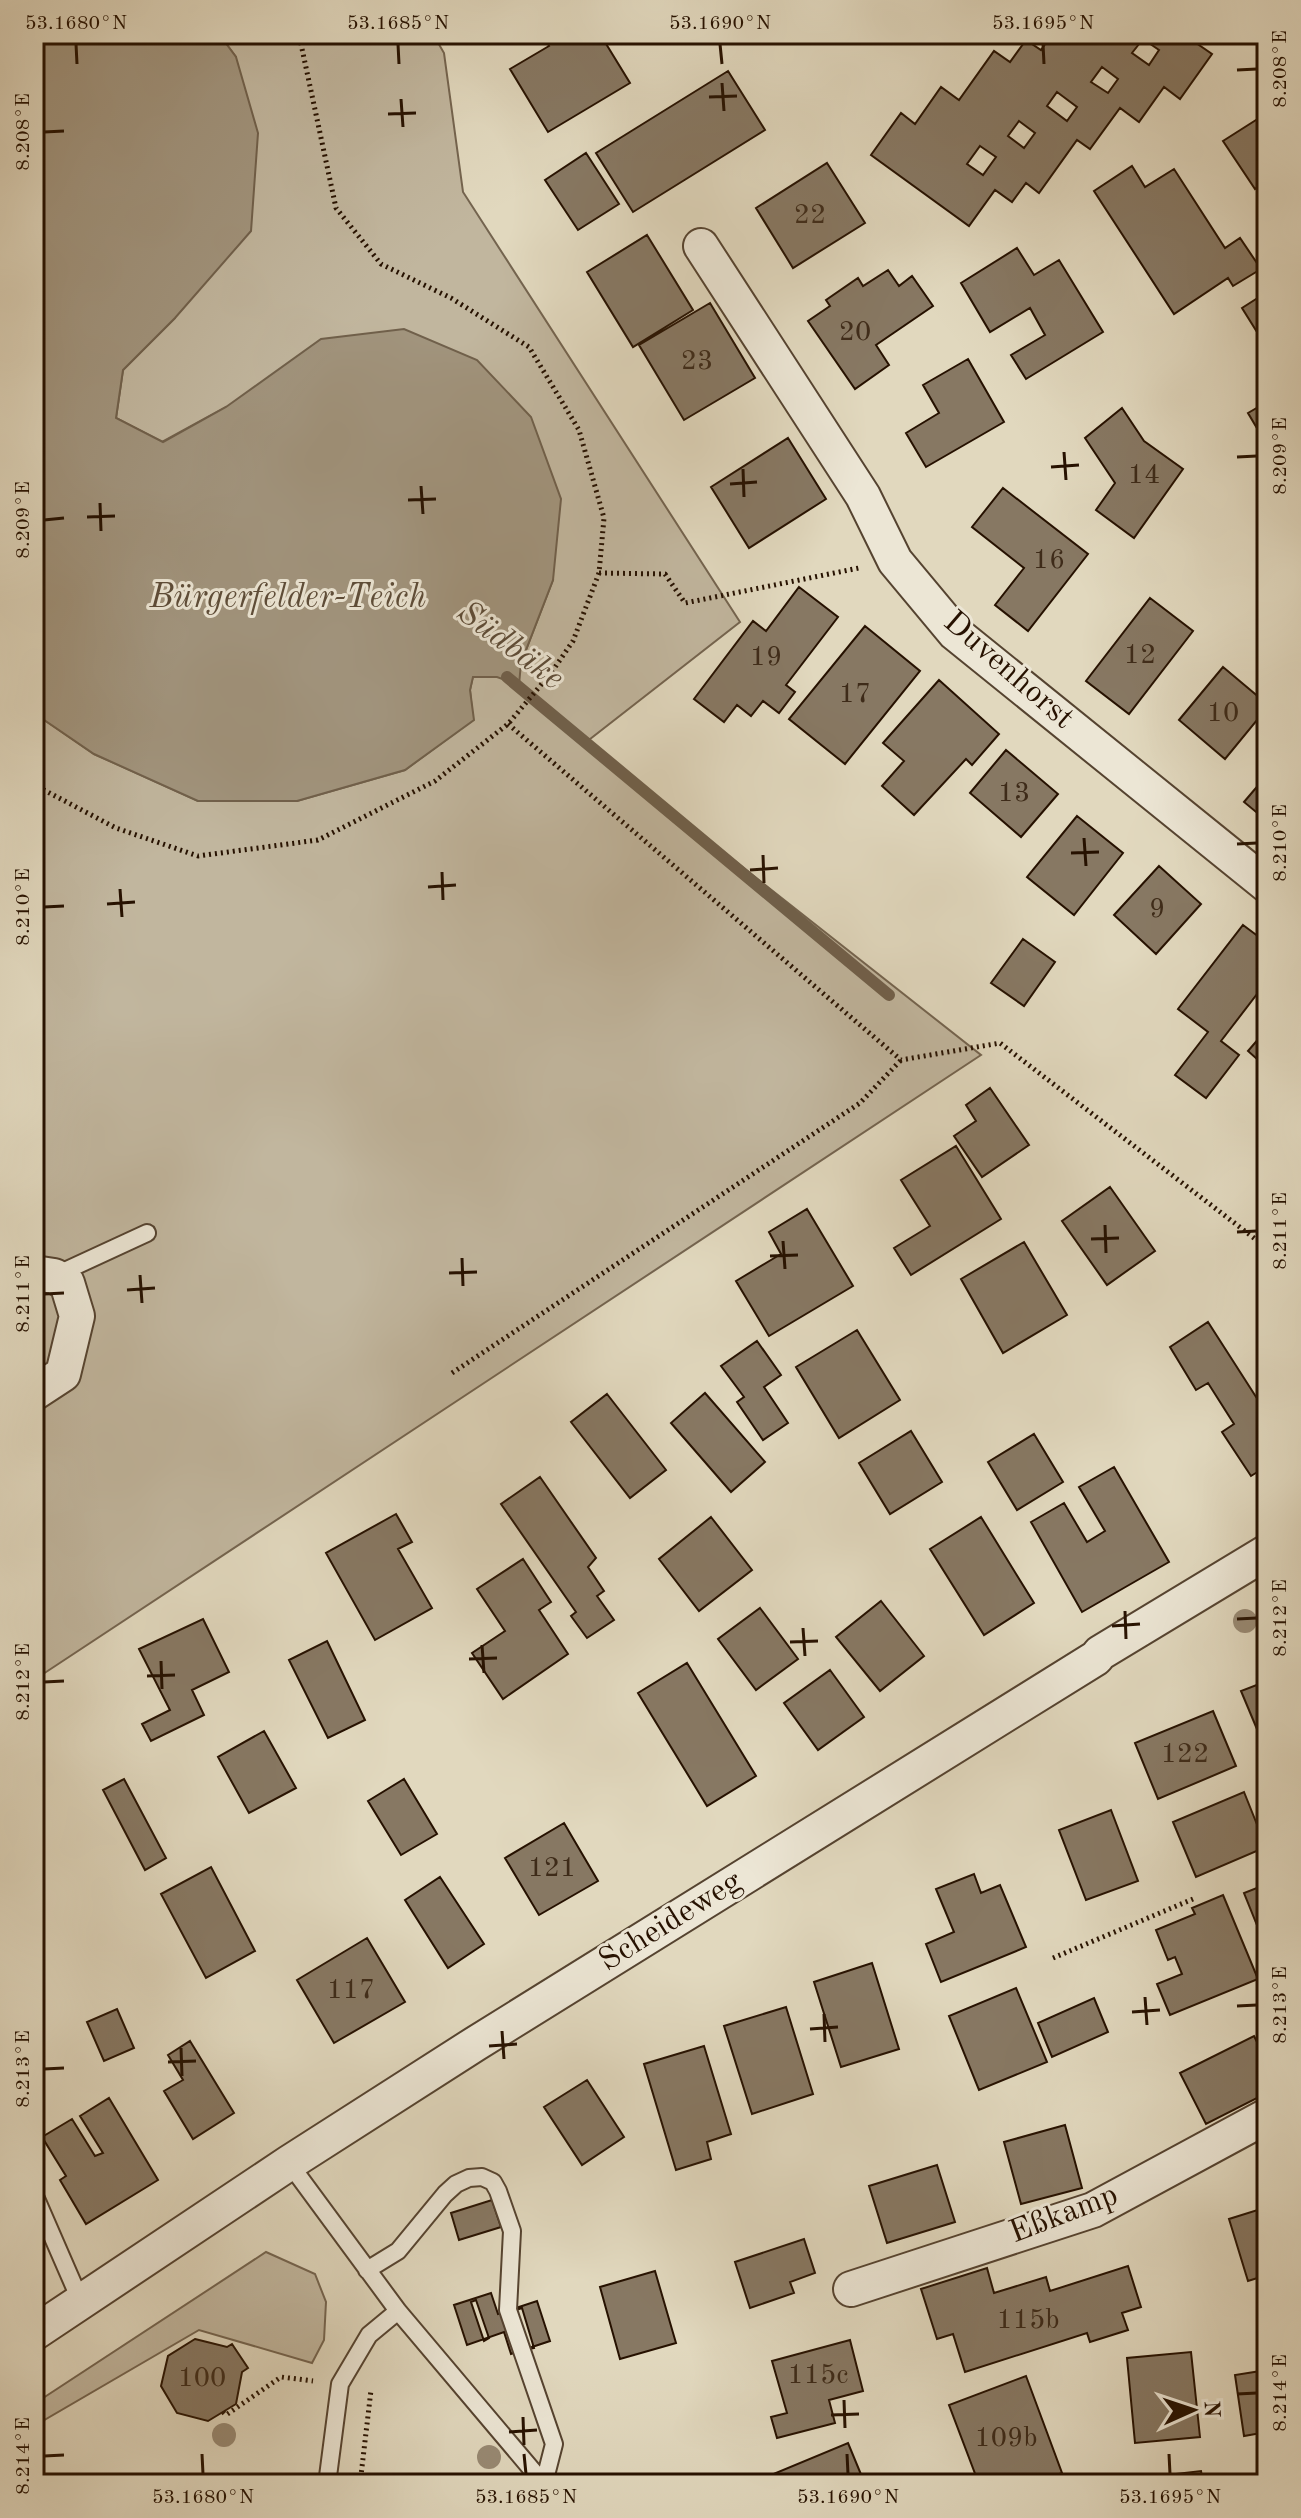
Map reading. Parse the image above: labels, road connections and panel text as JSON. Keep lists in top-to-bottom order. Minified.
{"streets":{"street":["Duvenhorst","Scheideweg","Eßkamp"]},"water":["Bürgerfelder-Teich","Südbäke"],"house_numbers":["22","20","23","14","16","12","19","17","10","13","9","122","121","117","115b","115c","100","109b"],"north":"right","coordinates":["53.1680°N","53.1685°N","53.1690°N","53.1695°N","8.208°E","8.209°E","8.210°E","8.211°E","8.212°E","8.213°E","8.214°E"]}
